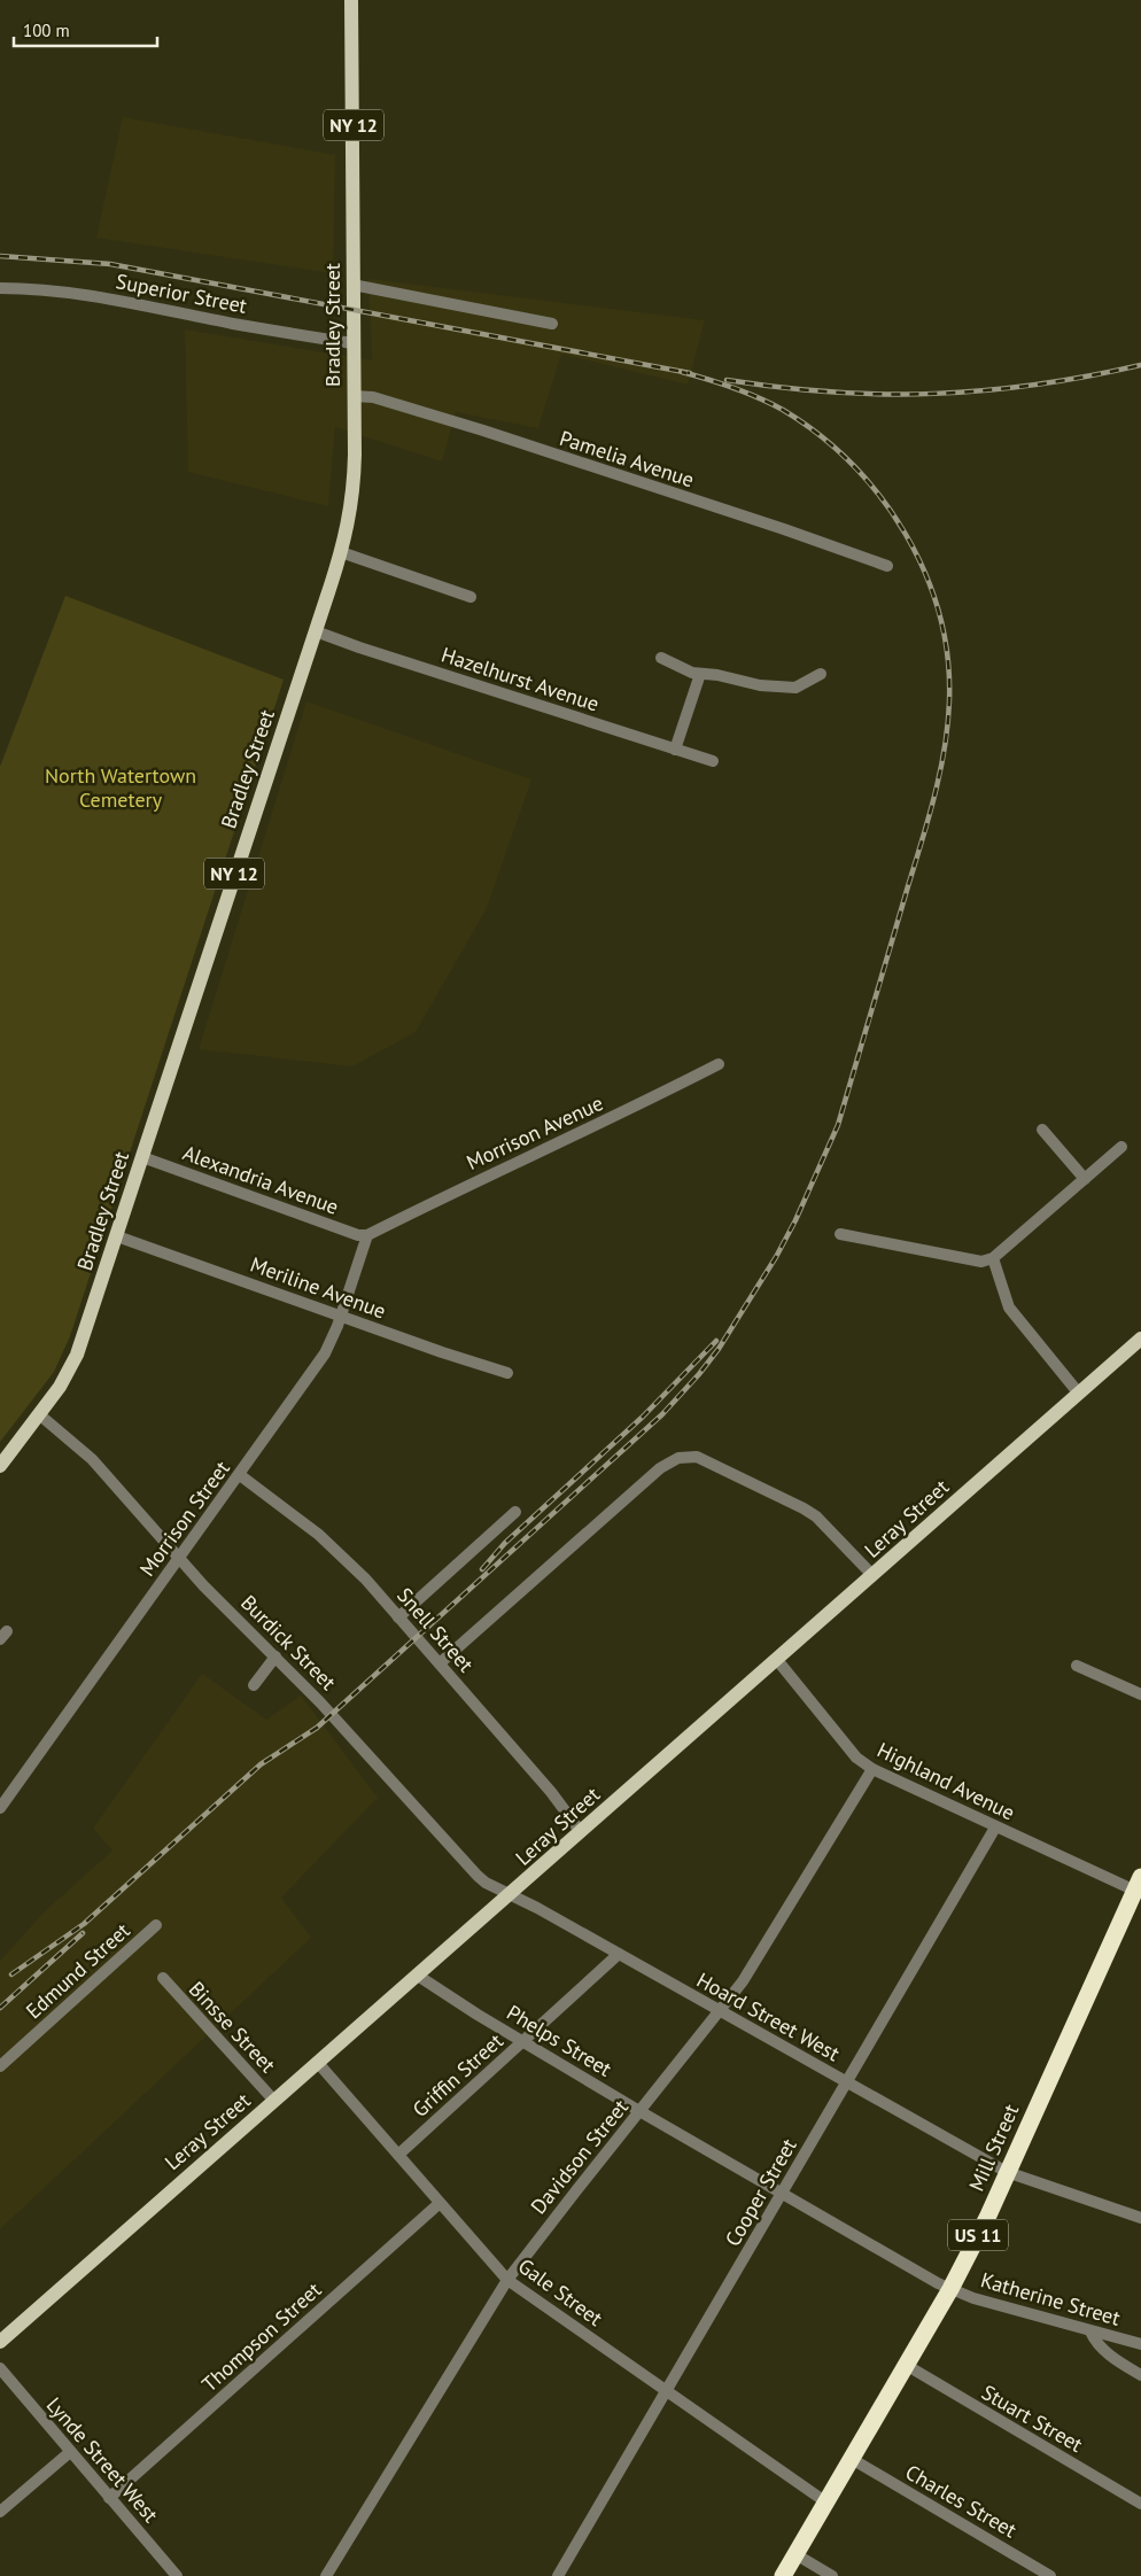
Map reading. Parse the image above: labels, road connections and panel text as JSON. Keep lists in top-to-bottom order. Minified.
{"streets":{"highway":["Mill Street","US 11"],"main road":["NY 12","Bradley Street","Leray Street"],"street":["Superior Street","Pamelia Avenue","Hazelhurst Avenue","Morrison Avenue","Alexandria Avenue","Meriline Avenue","Morrison Street","Snell Street","Burdick Street","Highland Avenue","Edmund Street","Hoard Street West","Binsse Street","Phelps Street","Griffin Street","Davidson Street","Cooper Street","Gale Street","Katherine Street","Thompson Street","Stuart Street","Lynde Street West","Charles Street"]},"crossings":[["Superior Street","Bradley Street"],["Bradley Street","Pamelia Avenue"],["Bradley Street","Hazelhurst Avenue"],["Bradley Street","Alexandria Avenue"],["Bradley Street","Meriline Avenue"],["Bradley Street","Burdick Street"],["Morrison Avenue","Alexandria Avenue"],["Morrison Avenue","Morrison Street"],["Alexandria Avenue","Morrison Street"],["Meriline Avenue","Morrison Street"],["Morrison Street","Snell Street"],["Morrison Street","Burdick Street"],["Leray Street","Snell Street"],["Leray Street","Burdick Street"],["Leray Street","Highland Avenue"],["Leray Street","Hoard Street West"],["Leray Street","Binsse Street"],["Leray Street","Phelps Street"],["Leray Street","Gale Street"],["Burdick Street","Hoard Street West"],["Highland Avenue","Mill Street"],["Highland Avenue","Davidson Street"],["Highland Avenue","Cooper Street"],["Hoard Street West","Griffin Street"],["Hoard Street West","Mill Street"],["Hoard Street West","Davidson Street"],["Hoard Street West","Cooper Street"],["Phelps Street","Griffin Street"],["Phelps Street","Mill Street"],["Phelps Street","Davidson Street"],["Phelps Street","Cooper Street"],["Phelps Street","Katherine Street"],["Griffin Street","Gale Street"],["Mill Street","Gale Street"],["Mill Street","Katherine Street"],["Mill Street","Stuart Street"],["Mill Street","Charles Street"],["Davidson Street","Gale Street"],["Cooper Street","Gale Street"],["Gale Street","Thompson Street"],["Thompson Street","Lynde Street West"]],"parks":["North Watertown Cemetery"],"scale_bar":"100 m"}
